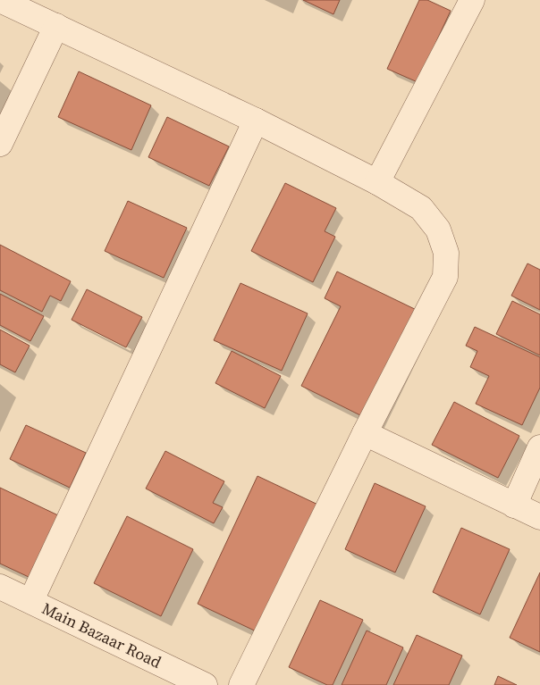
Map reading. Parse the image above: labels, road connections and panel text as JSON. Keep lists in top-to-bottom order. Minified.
{"streets":{"street":["Main Bazaar Road"]}}
